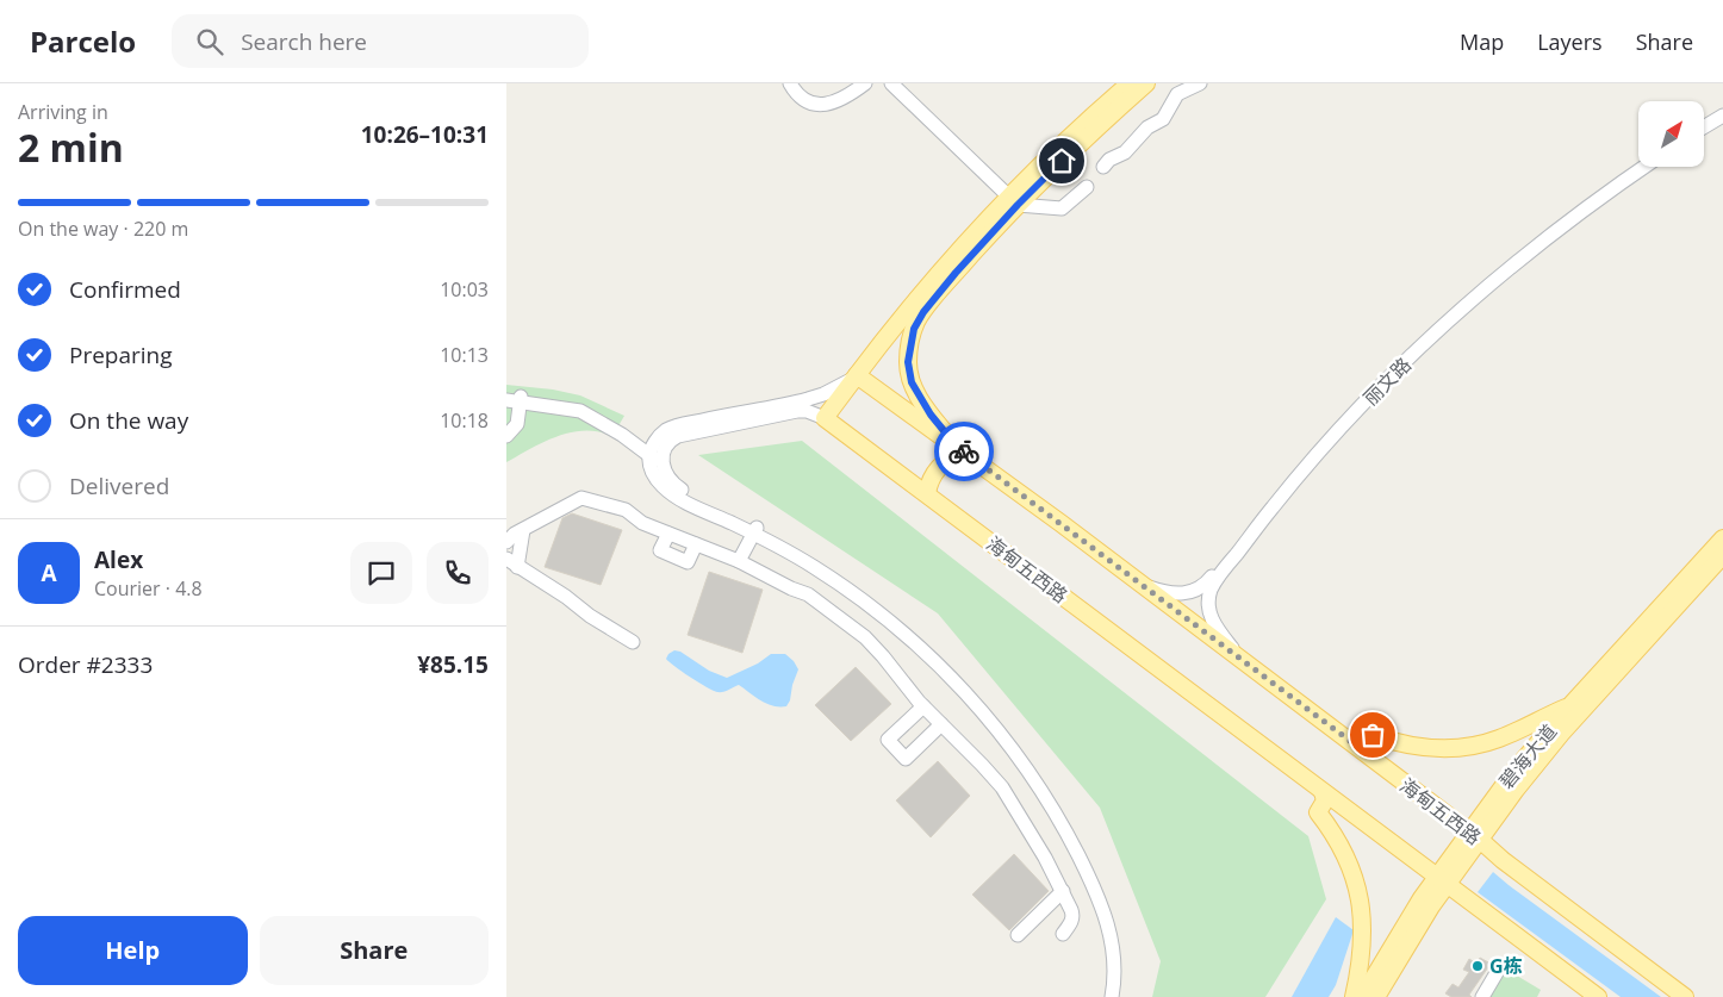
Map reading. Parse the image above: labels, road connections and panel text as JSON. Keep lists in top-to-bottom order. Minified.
{"streets":{"main road":["海甸五西路","碧海大道"],"street":["丽文路"]},"crossings":[["丽文路","海甸五西路"],["海甸五西路","碧海大道"]],"places":["G栋"],"north":"top right","page":{"header":"Parcelo","search":"Search here","nav":["Map","Layers","Share"],"heading":["2 min","Arriving in","10:26–10:31"],"panel":["Alex","Courier · 4.8","Order #2333","¥85.15"],"bar":"On the way · 220 m","list":[["Confirmed","10:03"],["Preparing","10:13"],["On the way","10:18"],"Delivered"],"round":"A","buttons":["Help","Share"]}}
